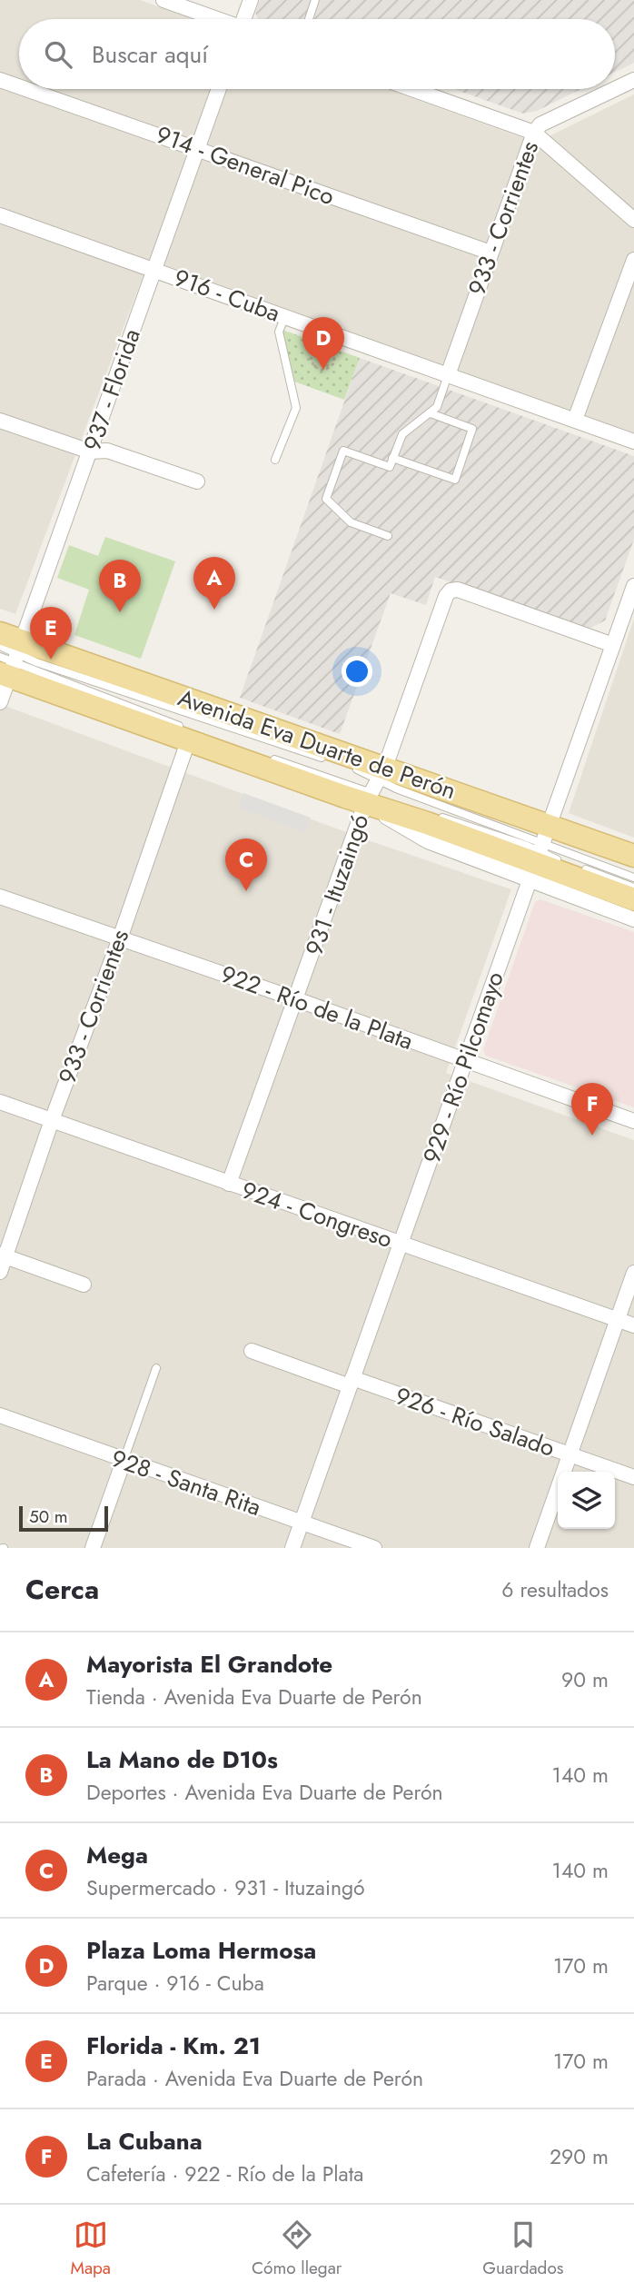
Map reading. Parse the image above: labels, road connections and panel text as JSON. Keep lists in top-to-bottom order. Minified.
{"streets":{"main road":["Avenida Eva Duarte de Perón"],"street":["914 - General Pico","933 - Corrientes","916 - Cuba","937 - Florida","931 - Ituzaingó","922 - Río de la Plata","929 - Río Pilcomayo","924 - Congreso","926 - Río Salado","928 - Santa Rita"]},"crossings":[["914 - General Pico","933 - Corrientes"],["914 - General Pico","937 - Florida"],["933 - Corrientes","916 - Cuba"],["933 - Corrientes","Avenida Eva Duarte de Perón"],["933 - Corrientes","922 - Río de la Plata"],["933 - Corrientes","924 - Congreso"],["916 - Cuba","937 - Florida"],["937 - Florida","Avenida Eva Duarte de Perón"],["Avenida Eva Duarte de Perón","931 - Ituzaingó"],["Avenida Eva Duarte de Perón","929 - Río Pilcomayo"],["931 - Ituzaingó","922 - Río de la Plata"],["931 - Ituzaingó","929 - Río Pilcomayo"],["931 - Ituzaingó","924 - Congreso"],["922 - Río de la Plata","929 - Río Pilcomayo"],["929 - Río Pilcomayo","924 - Congreso"],["929 - Río Pilcomayo","926 - Río Salado"],["929 - Río Pilcomayo","928 - Santa Rita"]],"scale_bar":"50 m","page":{"search":"Buscar aquí","pins":["D","A","B","E","C","F"],"scale":"50 m","heading":["Cerca","6 resultados"],"list":[{"mark":"A","name":"Mayorista El Grandote","note":"Tienda · Avenida Eva Duarte de Perón","value":"90 m"},{"mark":"B","name":"La Mano de D10s","note":"Deportes · Avenida Eva Duarte de Perón","value":"140 m"},{"mark":"C","name":"Mega","note":"Supermercado · 931 - Ituzaingó","value":"140 m"},{"mark":"D","name":"Plaza Loma Hermosa","note":"Parque · 916 - Cuba","value":"170 m"},{"mark":"E","name":"Florida - Km. 21","note":"Parada · Avenida Eva Duarte de Perón","value":"170 m"},{"mark":"F","name":"La Cubana","note":"Cafetería · 922 - Río de la Plata","value":"290 m"}],"nav":["Mapa","Cómo llegar","Guardados"]}}
